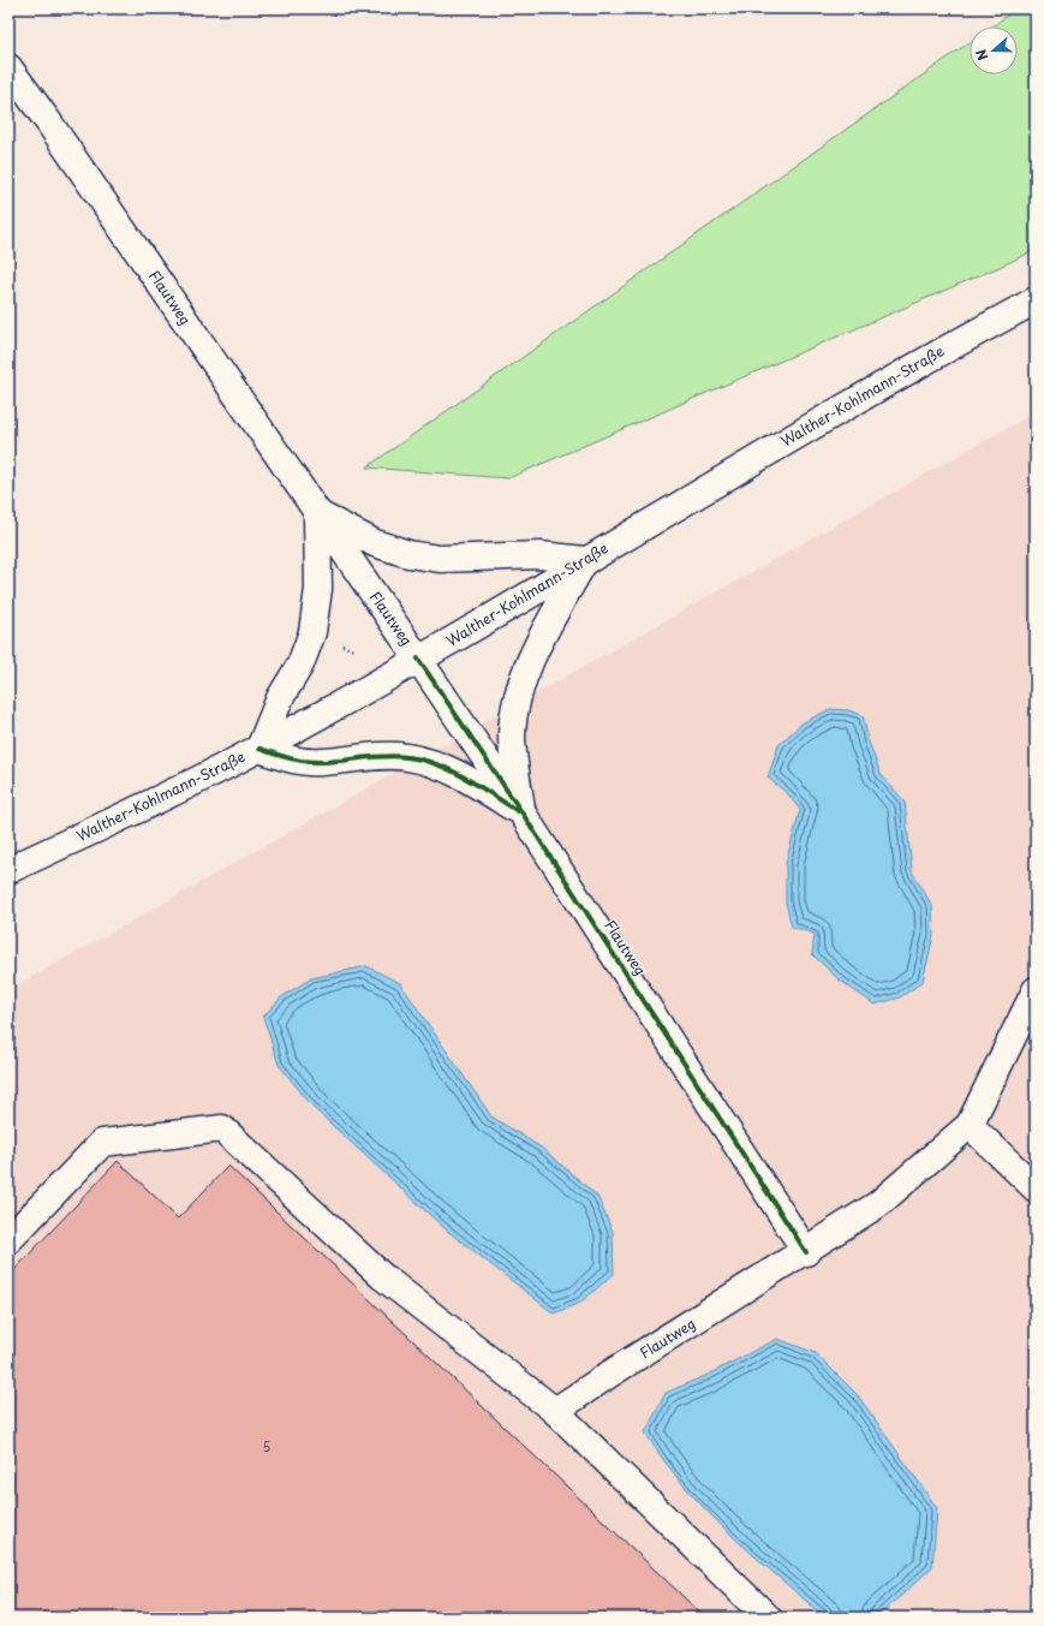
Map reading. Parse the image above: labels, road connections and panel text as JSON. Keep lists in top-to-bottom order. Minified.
{"streets":{"main road":["Flautweg","Walther-Kohlmann-Straße"]},"crossings":[["Flautweg","Walther-Kohlmann-Straße"]],"house_numbers":["5"],"north":"left"}
